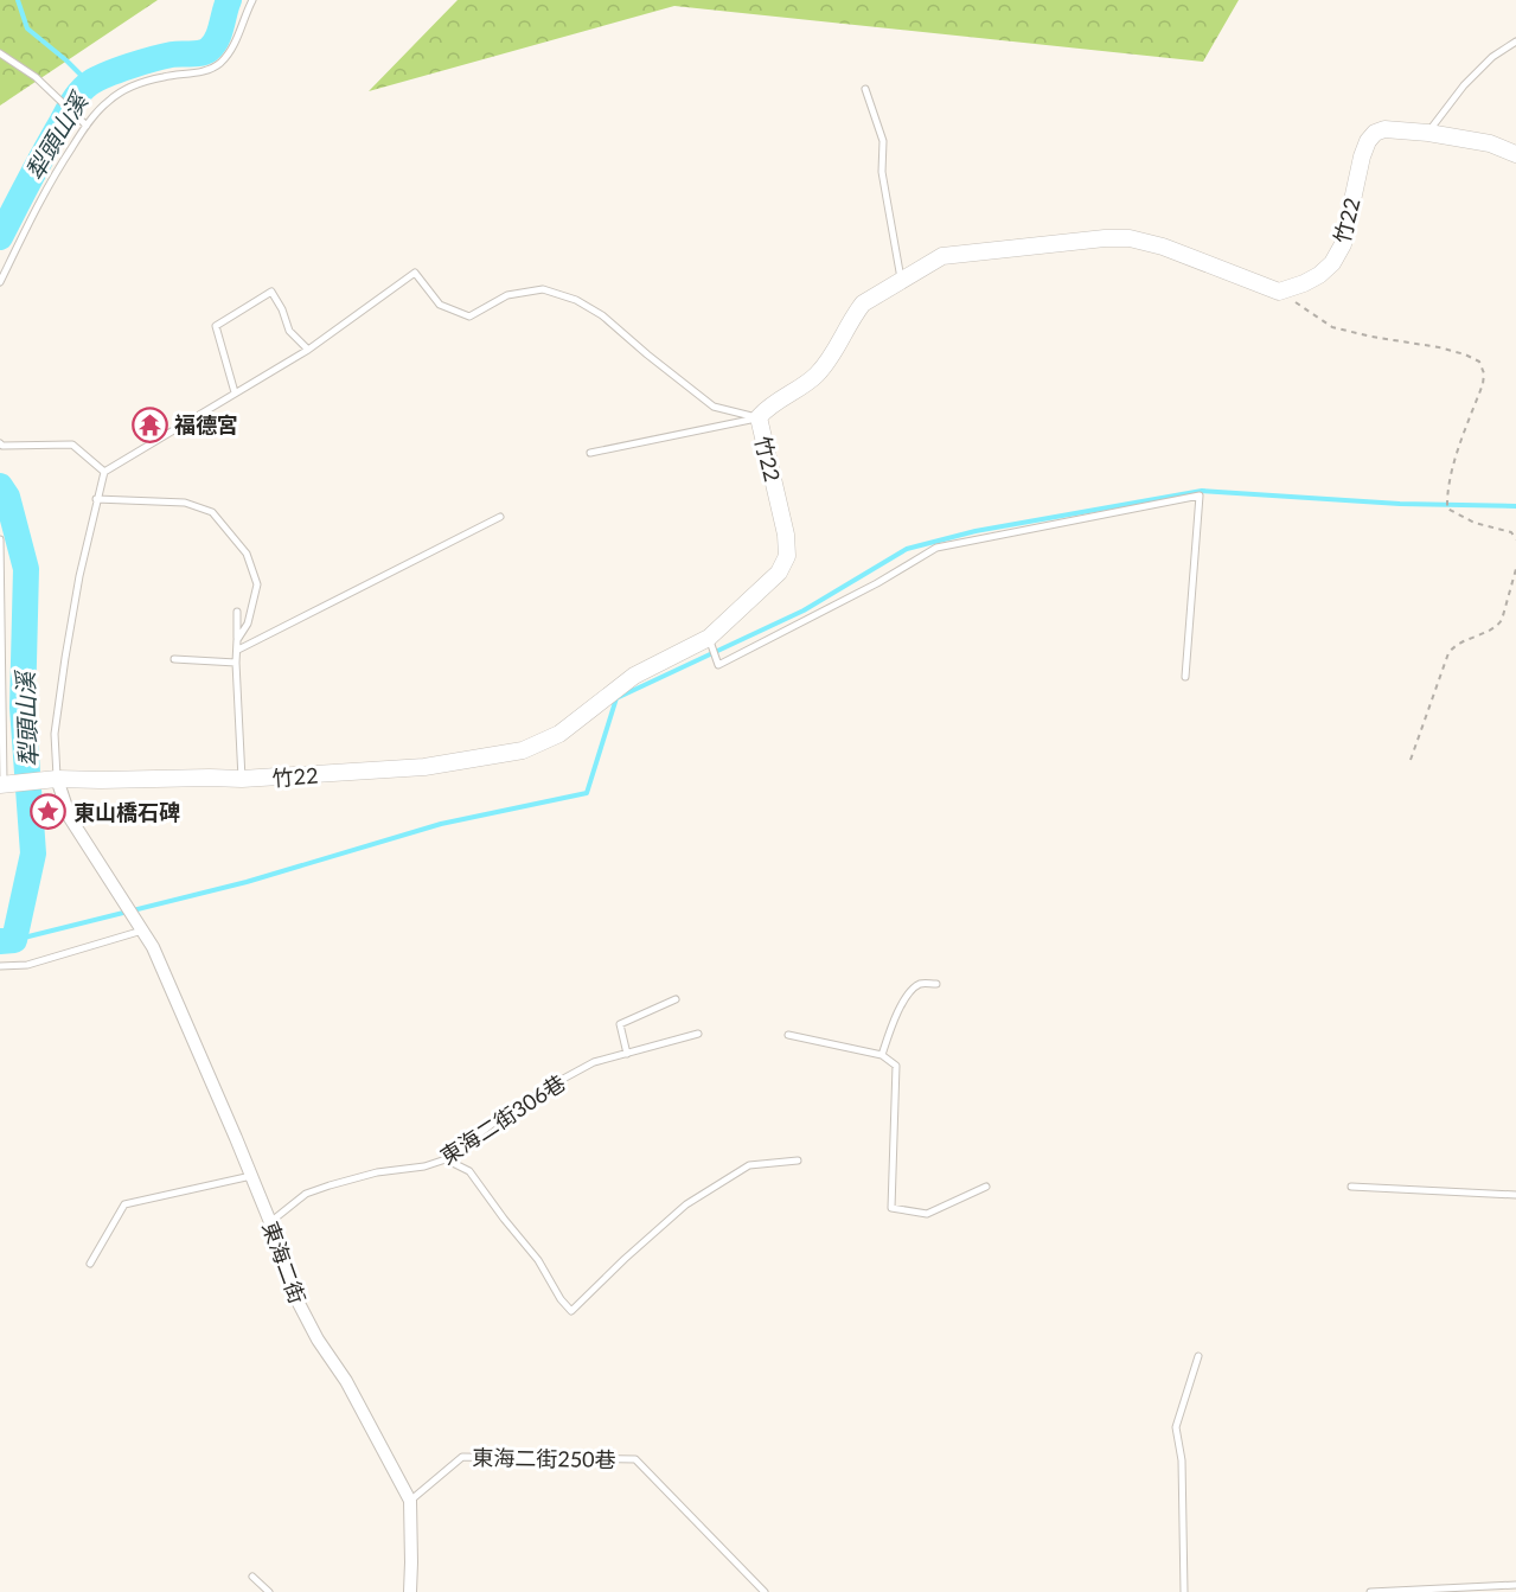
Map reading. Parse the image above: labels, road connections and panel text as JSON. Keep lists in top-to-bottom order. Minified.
{"streets":{"street":["竹22","東海二街"],"lane":["東海二街306巷","東海二街250巷"]},"crossings":[["竹22","東海二街"],["東海二街306巷","東海二街"],["東海二街","東海二街250巷"]],"water":["犁頭山溪"],"places":{"temple":["福德宮"],"place":["東山橋石碑"]}}
